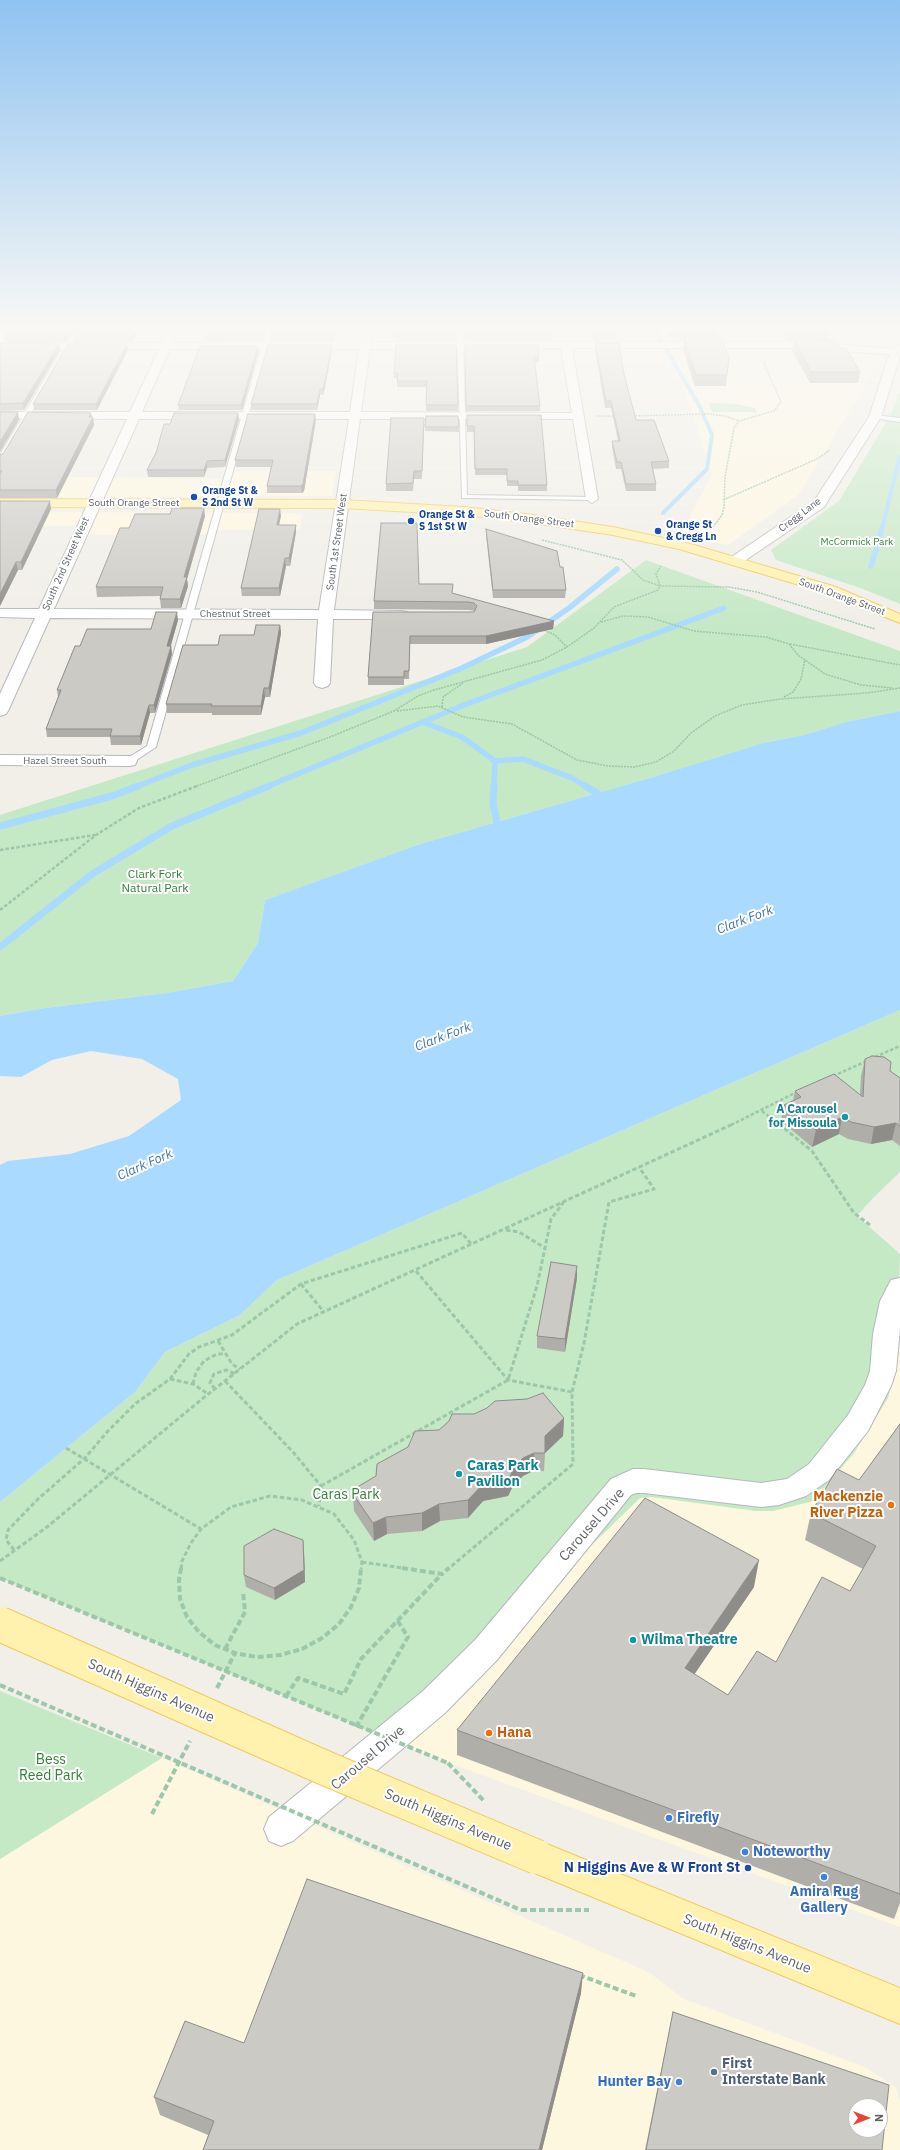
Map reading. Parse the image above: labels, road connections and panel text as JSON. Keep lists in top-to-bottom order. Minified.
{"streets":{"main road":["South Orange Street","South Higgins Avenue"],"street":["Cregg Lane","South 1st Street West","South 2nd Street West","Chestnut Street","Hazel Street South","Carousel Drive"]},"crossings":[["South Orange Street","Cregg Lane"],["South Orange Street","South 1st Street West"],["South Orange Street","South 2nd Street West"],["South 1st Street West","Chestnut Street"],["South 2nd Street West","Chestnut Street"]],"water":["Clark Fork"],"parks":["McCormick Park","Clark Fork Natural Park","Caras Park","Bess Reed Park"],"places":["Orange St & S 2nd St W","Orange St & S 1st St W","Orange St & Cregg Ln","A Carousel for Missoula","Caras Park Pavilion","Mackenzie River Pizza","Wilma Theatre","Hana","Firefly","Noteworthy","N Higgins Ave & W Front St","Amira Rug Gallery","First Interstate Bank","Hunter Bay"],"north":"right"}
